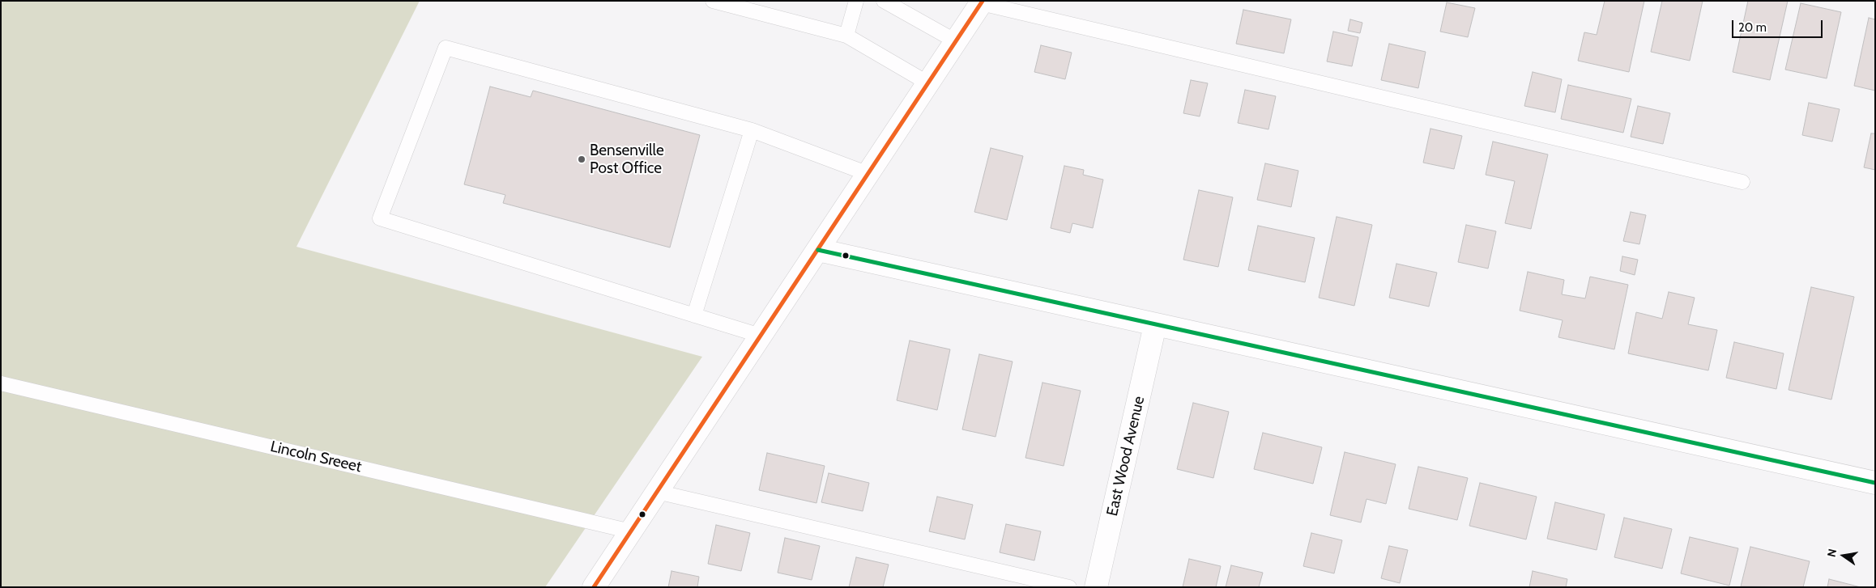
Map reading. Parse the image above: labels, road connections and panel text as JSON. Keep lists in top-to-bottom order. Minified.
{"streets":{"street":["East Wood Avenue"],"lane":["Lincoln Sreeet"]},"places":["Bensenville Post Office"],"scale_bar":"20 m","north":"left"}
